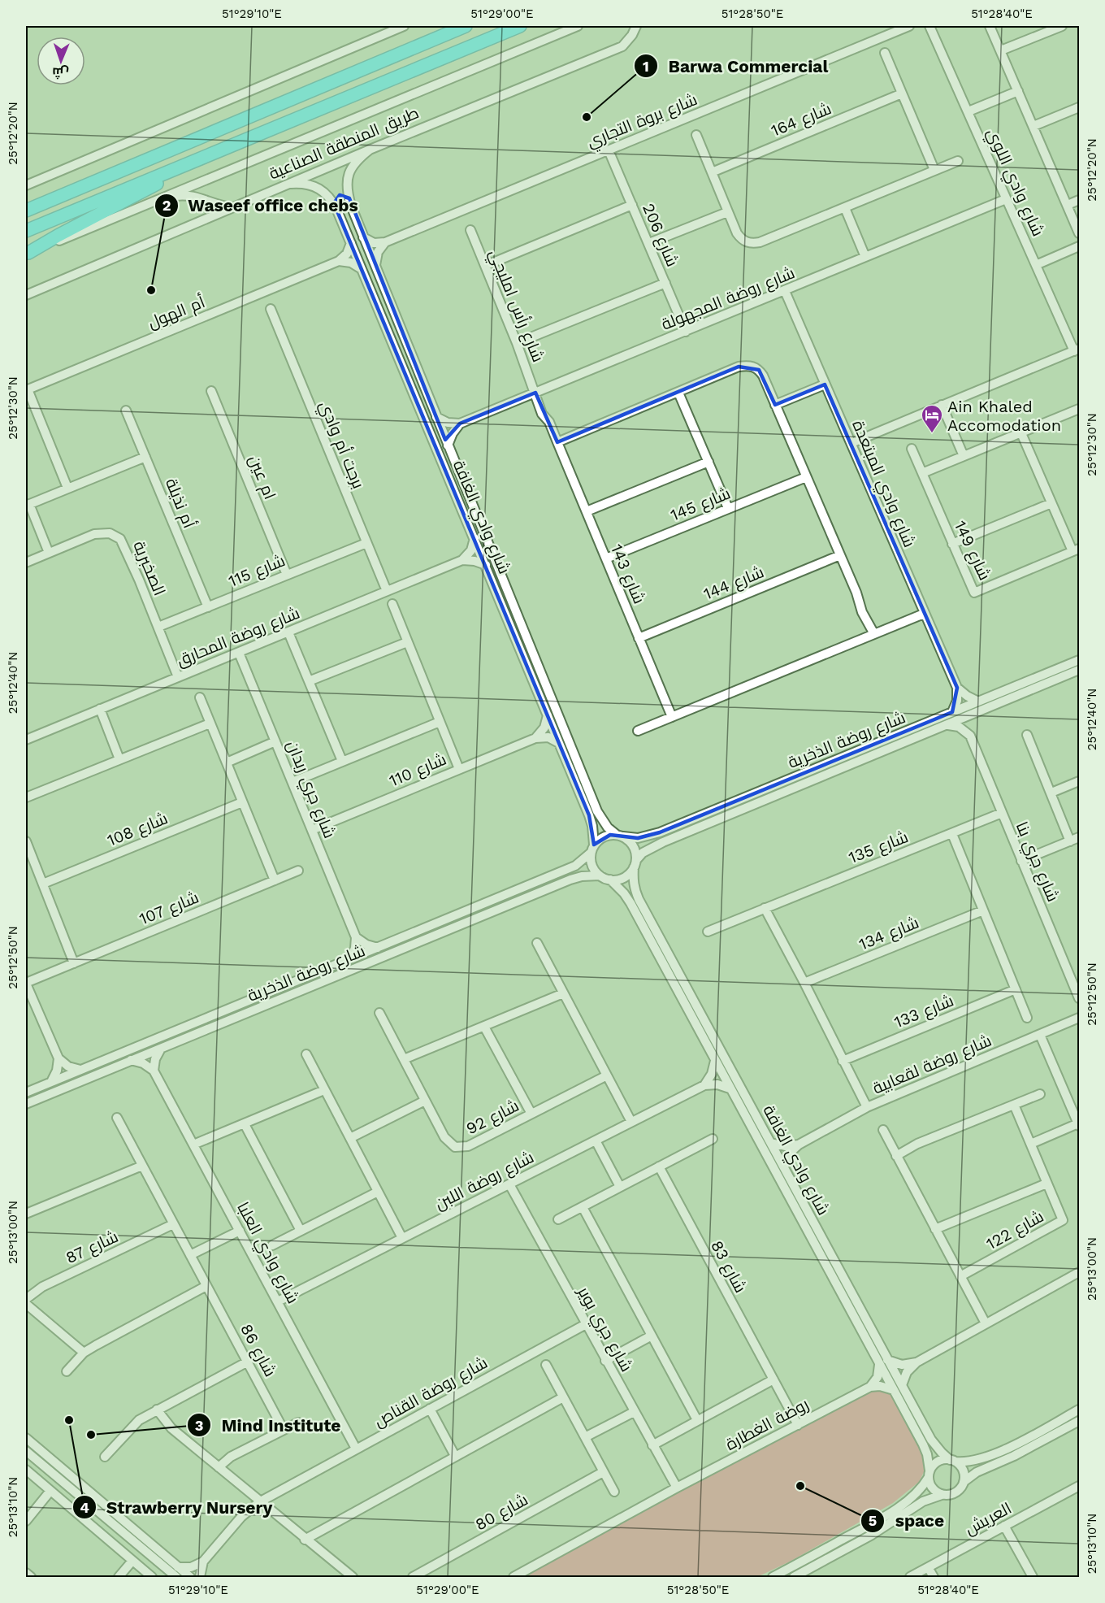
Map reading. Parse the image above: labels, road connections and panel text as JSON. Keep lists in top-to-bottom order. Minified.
{"streets":{"street":["شارع 164","شارع بروة التجاري","طريق المنطقة الصناعية","شارع وادي اللوي","شارع 206","شارع روضة المجهولة","شارع رأس امليجي","أم الهول","برجت أم وادي","ام عين","شارع وادي المبتعدة","أم نذيلة","شارع 145","شارع وادي الغافة","شارع 149","الصخبرية","شارع 115","شارع 143","شارع 144","شارع روضة المحارق","شارع روضة الذخرية","شارع 110","شارع جري ربدان","شارع 108","شارع 135","شارع جري بنا","شارع 107","شارع 134","شارع 133","شارع روضة لقعابية","شارع 92","شارع روضة اللبن","شارع 122","شارع 87","شارع وادي العلبا","شارع 83","شارع جري بوير","شارع 86","شارع روضة القناص","روضة الغطارة","شارع 80","العريش"]},"crossings":[["شارع بروة التجاري","شارع 206"],["طريق المنطقة الصناعية","شارع وادي الغافة"],["شارع وادي اللوي","شارع روضة المجهولة"],["شارع 206","شارع روضة المجهولة"],["شارع روضة المجهولة","شارع رأس امليجي"],["شارع روضة المجهولة","شارع وادي المبتعدة"],["شارع روضة المجهولة","شارع 143"],["شارع رأس امليجي","شارع 143"],["برجت أم وادي","شارع 115"],["برجت أم وادي","شارع روضة المحارق"],["ام عين","شارع 115"],["أم نذيلة","شارع 115"],["شارع 145","شارع 143"],["شارع وادي الغافة","شارع روضة الذخرية"],["شارع وادي الغافة","شارع روضة لقعابية"],["الصخبرية","شارع 115"],["الصخبرية","شارع روضة المحارق"],["شارع 143","شارع 144"],["شارع روضة المحارق","شارع جري ربدان"],["شارع 110","شارع جري ربدان"],["شارع 135","شارع جري بنا"],["شارع روضة اللبن","شارع وادي العلبا"],["شارع روضة اللبن","شارع جري بوير"],["شارع 87","شارع 86"],["شارع وادي العلبا","شارع روضة القناص"],["شارع 83","روضة الغطارة"],["شارع جري بوير","شارع روضة القناص"],["شارع جري بوير","روضة الغطارة"]],"places":{"other":["Barwa Commercial","Waseef office chebs","Strawberry Nursery","Mind Institute","space"],"hotel":["Ain Khaled Accomodation"]},"north":"bottom","coordinates":["51°29'10\"E","51°29'00\"E","51°28'50\"E","51°28'40\"E","25°12'20\"N","25°12'30\"N","25°12'40\"N","25°12'50\"N","25°13'00\"N","25°13'10\"N"]}
